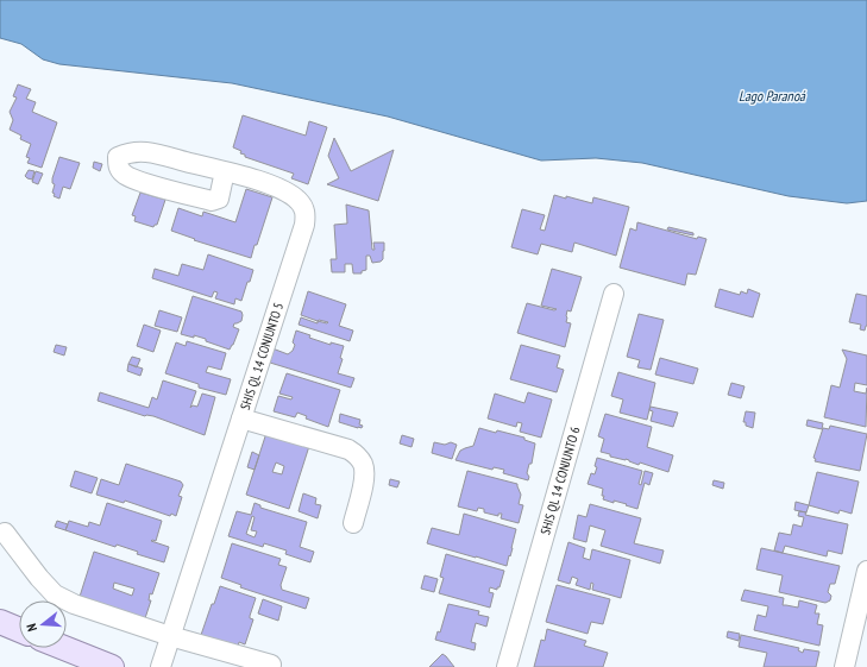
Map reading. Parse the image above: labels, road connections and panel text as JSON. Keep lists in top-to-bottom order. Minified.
{"streets":{"street":["SHIS QL 14 CONJUNTO 5","SHIS QL 14 CONJUNTO 6"]},"water":["Lago Paranoá"],"north":"left"}
